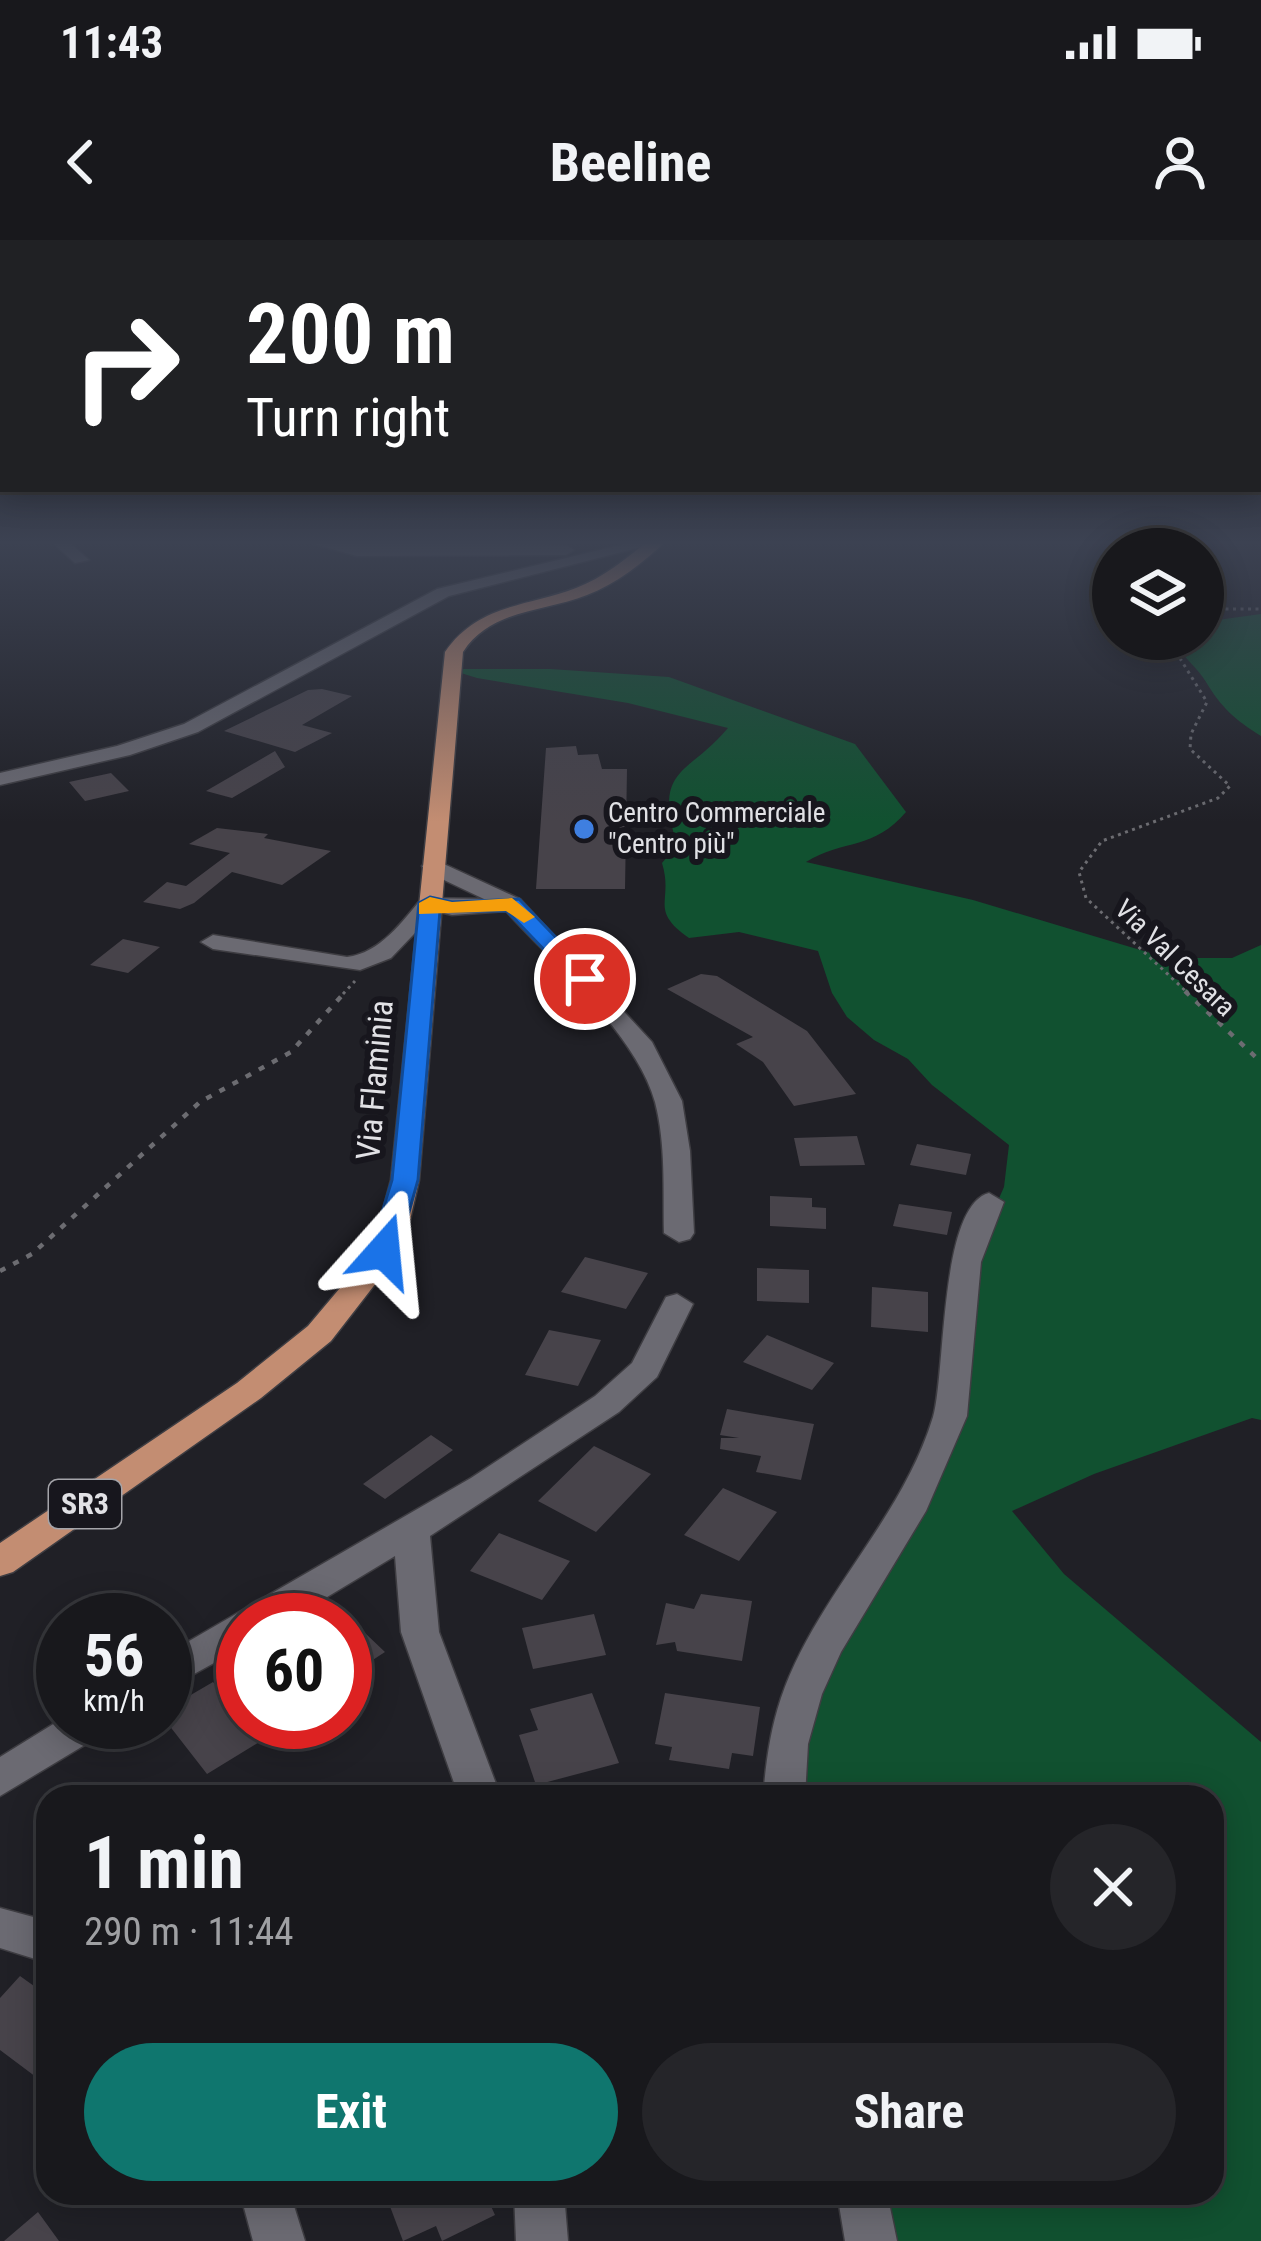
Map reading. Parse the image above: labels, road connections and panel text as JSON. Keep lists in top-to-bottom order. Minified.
{"streets":{"main road":["Via Flaminia","SR3"],"path":["Via Val Cesara"]},"places":["Centro Commerciale \"Centro più\""],"page":{"status":"11:43","header":"Beeline","turn":["200 m","Turn right"],"speed":"56 km/h","limit":"60","heading":["1 min","290 m · 11:44"],"buttons":["Exit","Share"]}}
